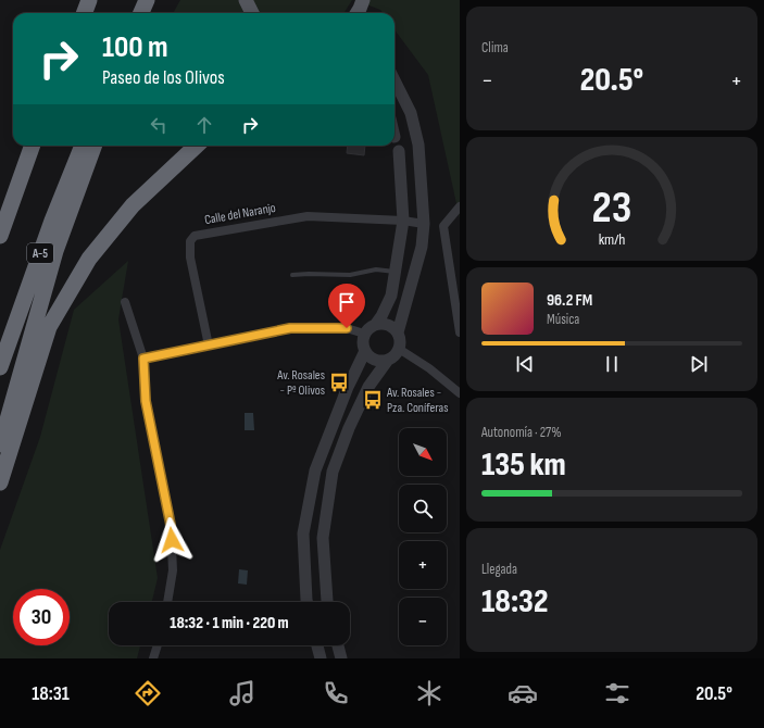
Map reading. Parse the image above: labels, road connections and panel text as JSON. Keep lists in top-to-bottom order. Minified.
{"streets":{"highway":["A-5"],"street":["Calle del Naranjo"]},"places":{"bus stop":["Av. Rosales - Pº Olivos","Av. Rosales - Pza. Coníferas"]},"north":"bottom right","page":{"tile":["Clima",["Autonomía · 27%","135 km"],["Llegada","18:32"]],"turn":["100 m","Paseo de los Olivos"],"heat":["−","20.5°","+"],"song":["96.2 FM","Música"],"map_buttons":["+","−"],"limit":"30","trip":"18:32 · 1 min · 220 m","tabs":["18:31","20.5°"],"gauge":["23","km/h"]}}
